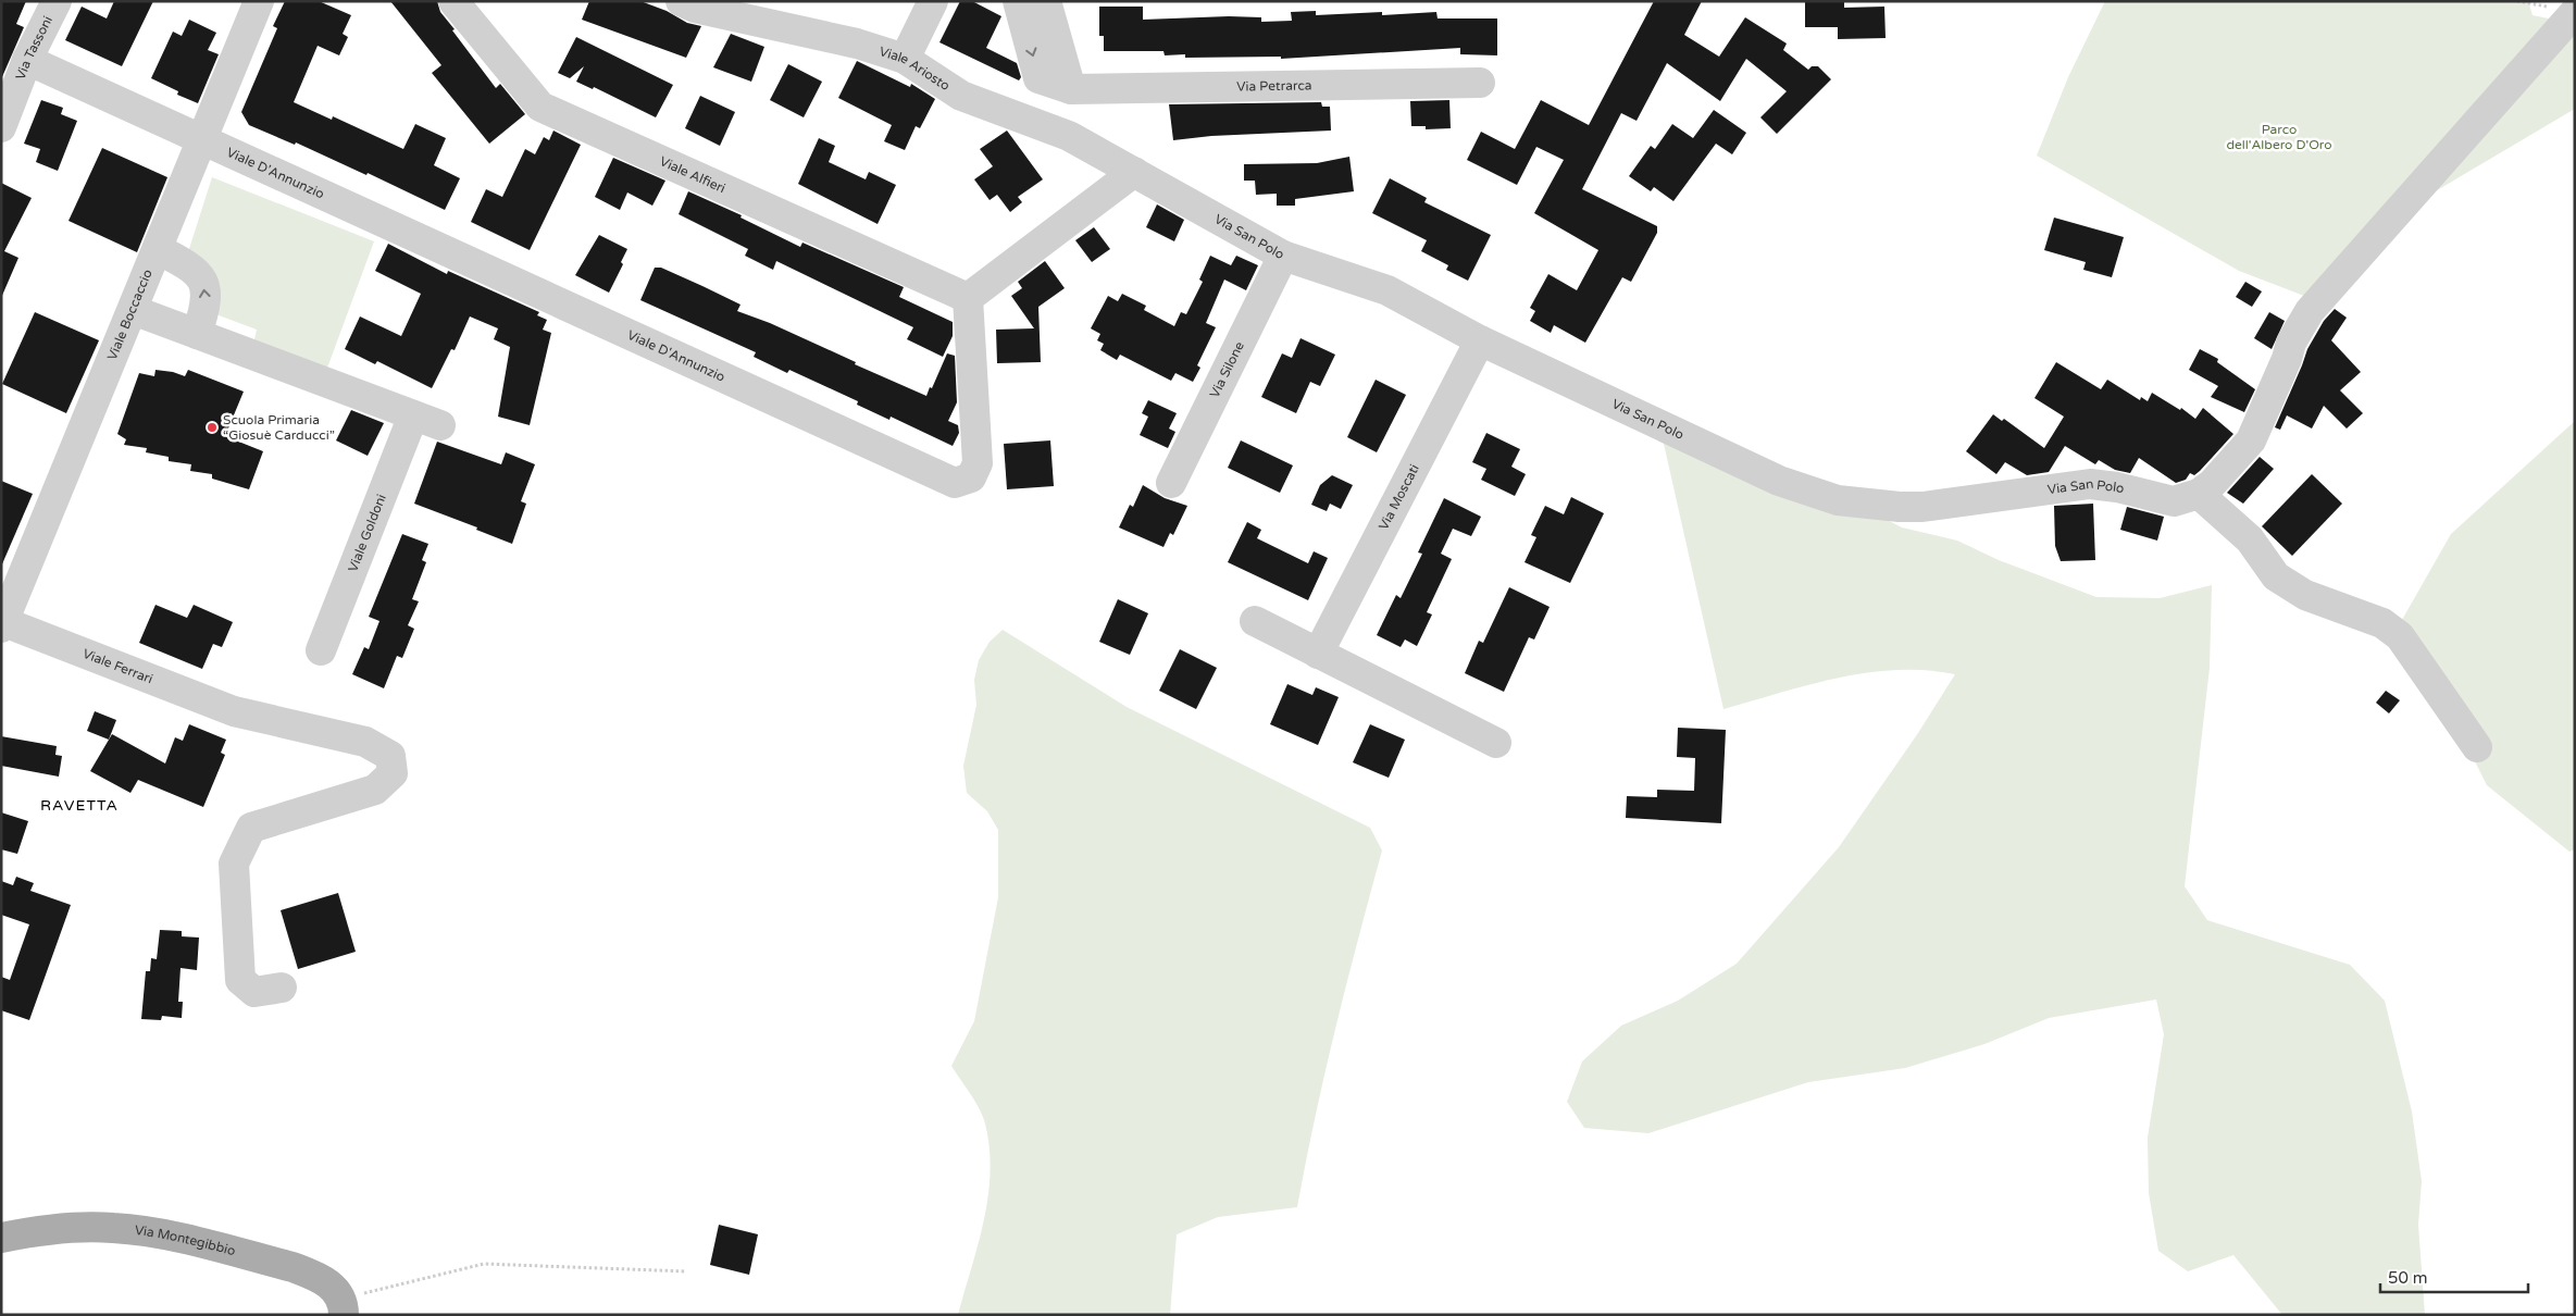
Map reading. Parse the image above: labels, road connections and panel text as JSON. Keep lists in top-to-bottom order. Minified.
{"streets":{"main road":["Via Montegibbio"],"street":["Via Tassoni","Viale Ariosto","Via Petrarca","Viale D'Annunzio","Viale Alfieri","Via San Polo","Viale Boccaccio","Via Silone","Via Moscati","Viale Goldoni","Viale Ferrari"]},"crossings":[["Via Tassoni","Viale D'Annunzio"],["Viale Ariosto","Via San Polo"],["Viale D'Annunzio","Viale Alfieri"],["Viale D'Annunzio","Viale Boccaccio"],["Via San Polo","Via Silone"],["Via San Polo","Via Moscati"],["Viale Boccaccio","Viale Ferrari"]],"districts":["RAVETTA"],"parks":["Parco dell'Albero D'Oro"],"places":["Scuola Primaria “Giosuè Carducci”"],"scale_bar":"50 m"}
